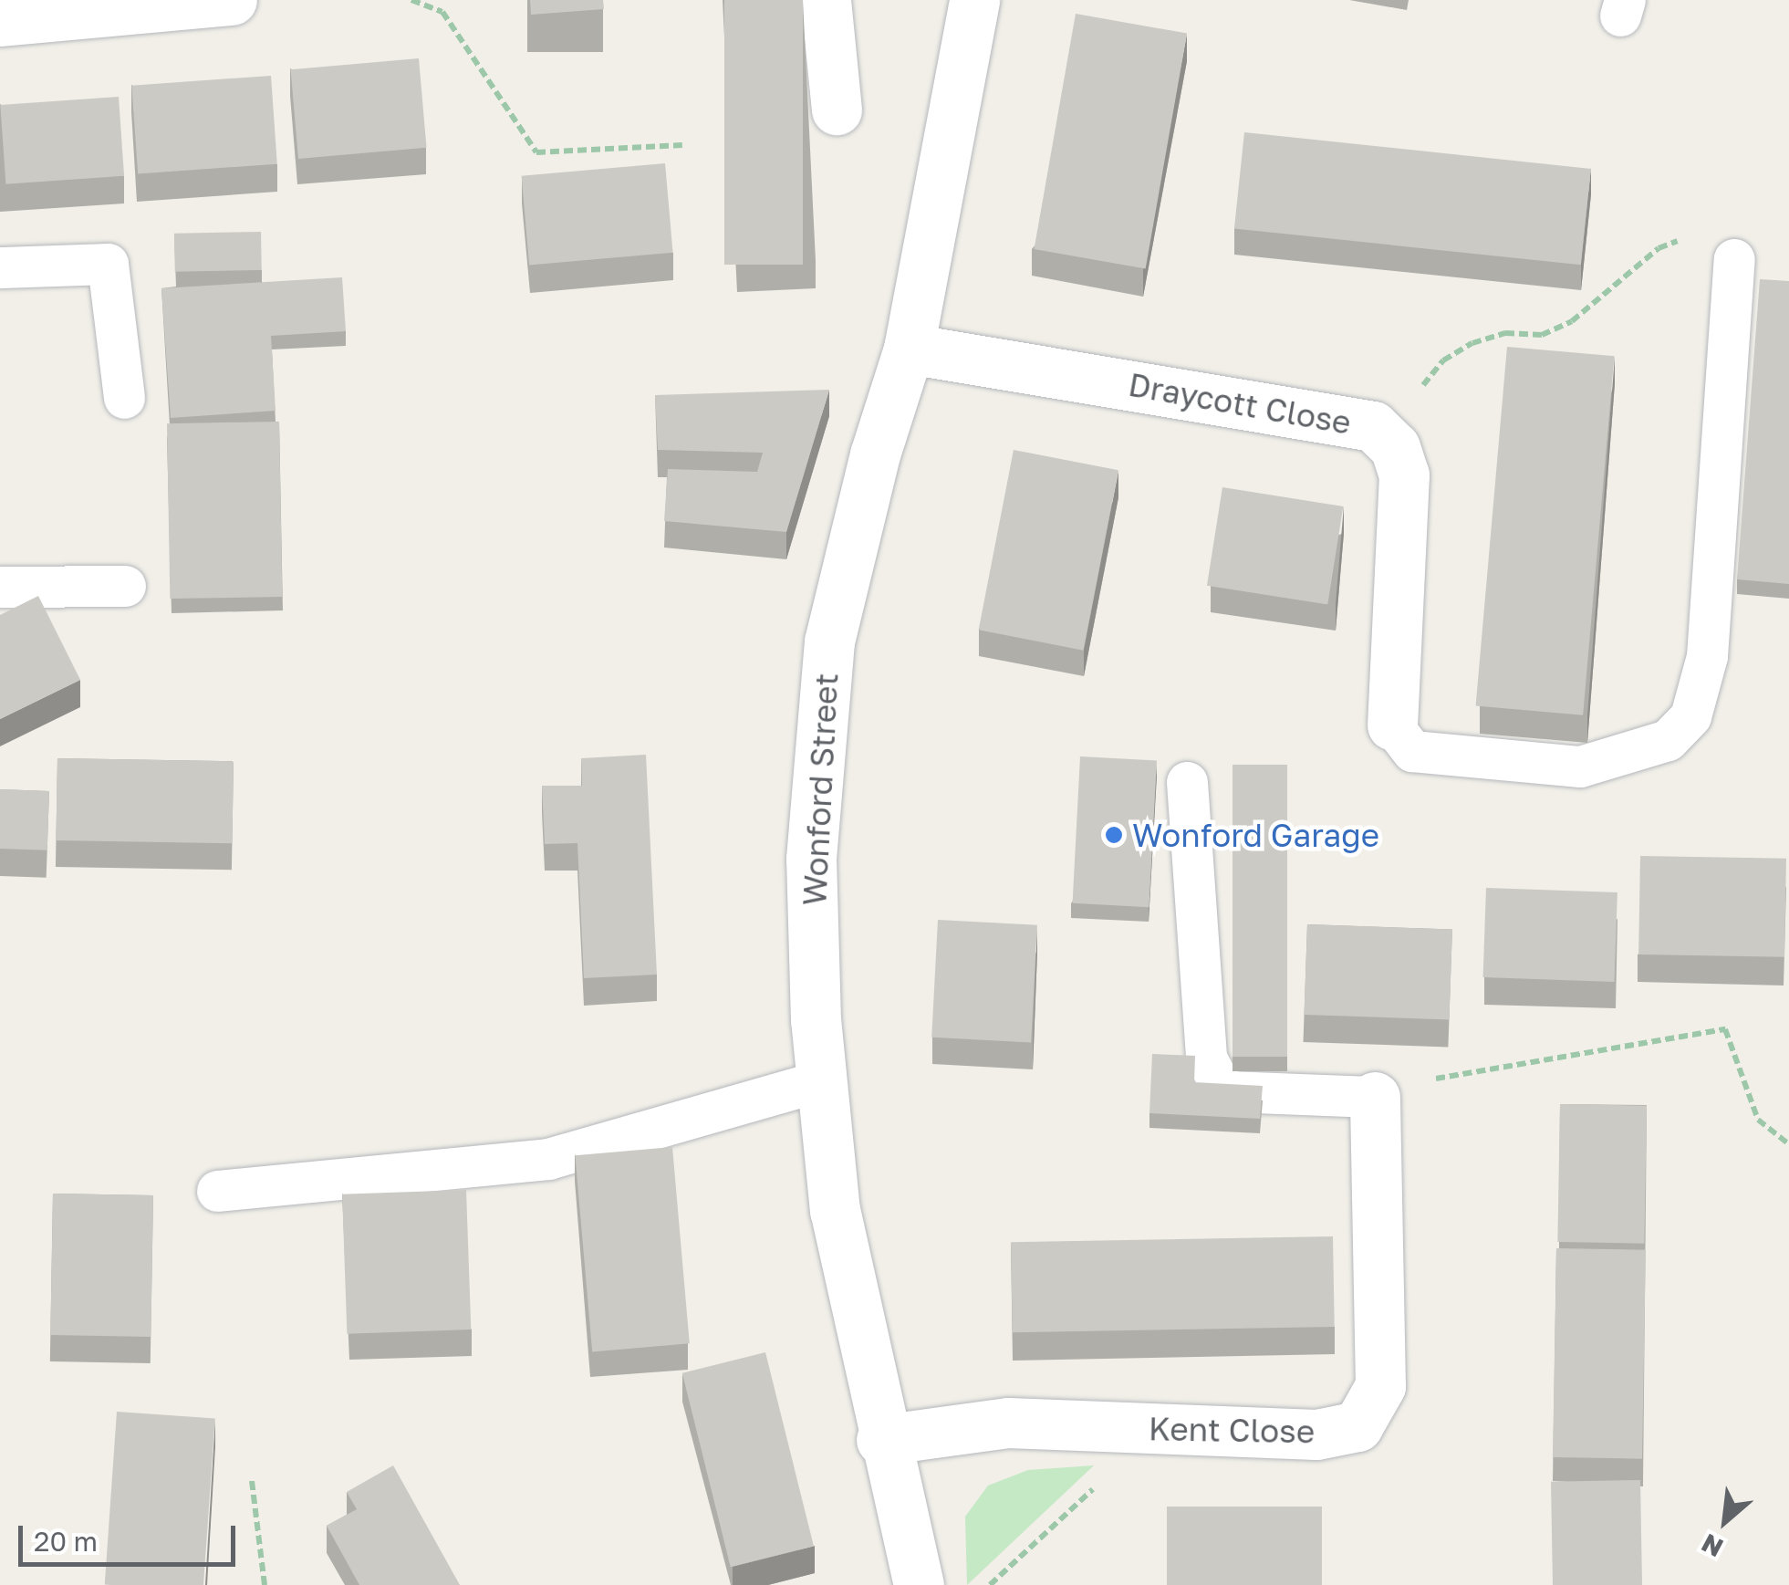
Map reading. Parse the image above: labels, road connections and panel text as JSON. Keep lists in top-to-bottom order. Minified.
{"streets":{"street":["Draycott Close","Wonford Street","Kent Close"]},"crossings":[["Draycott Close","Wonford Street"],["Wonford Street","Kent Close"]],"places":["Wonford Garage"],"scale_bar":"20 m","north":"bottom left"}
